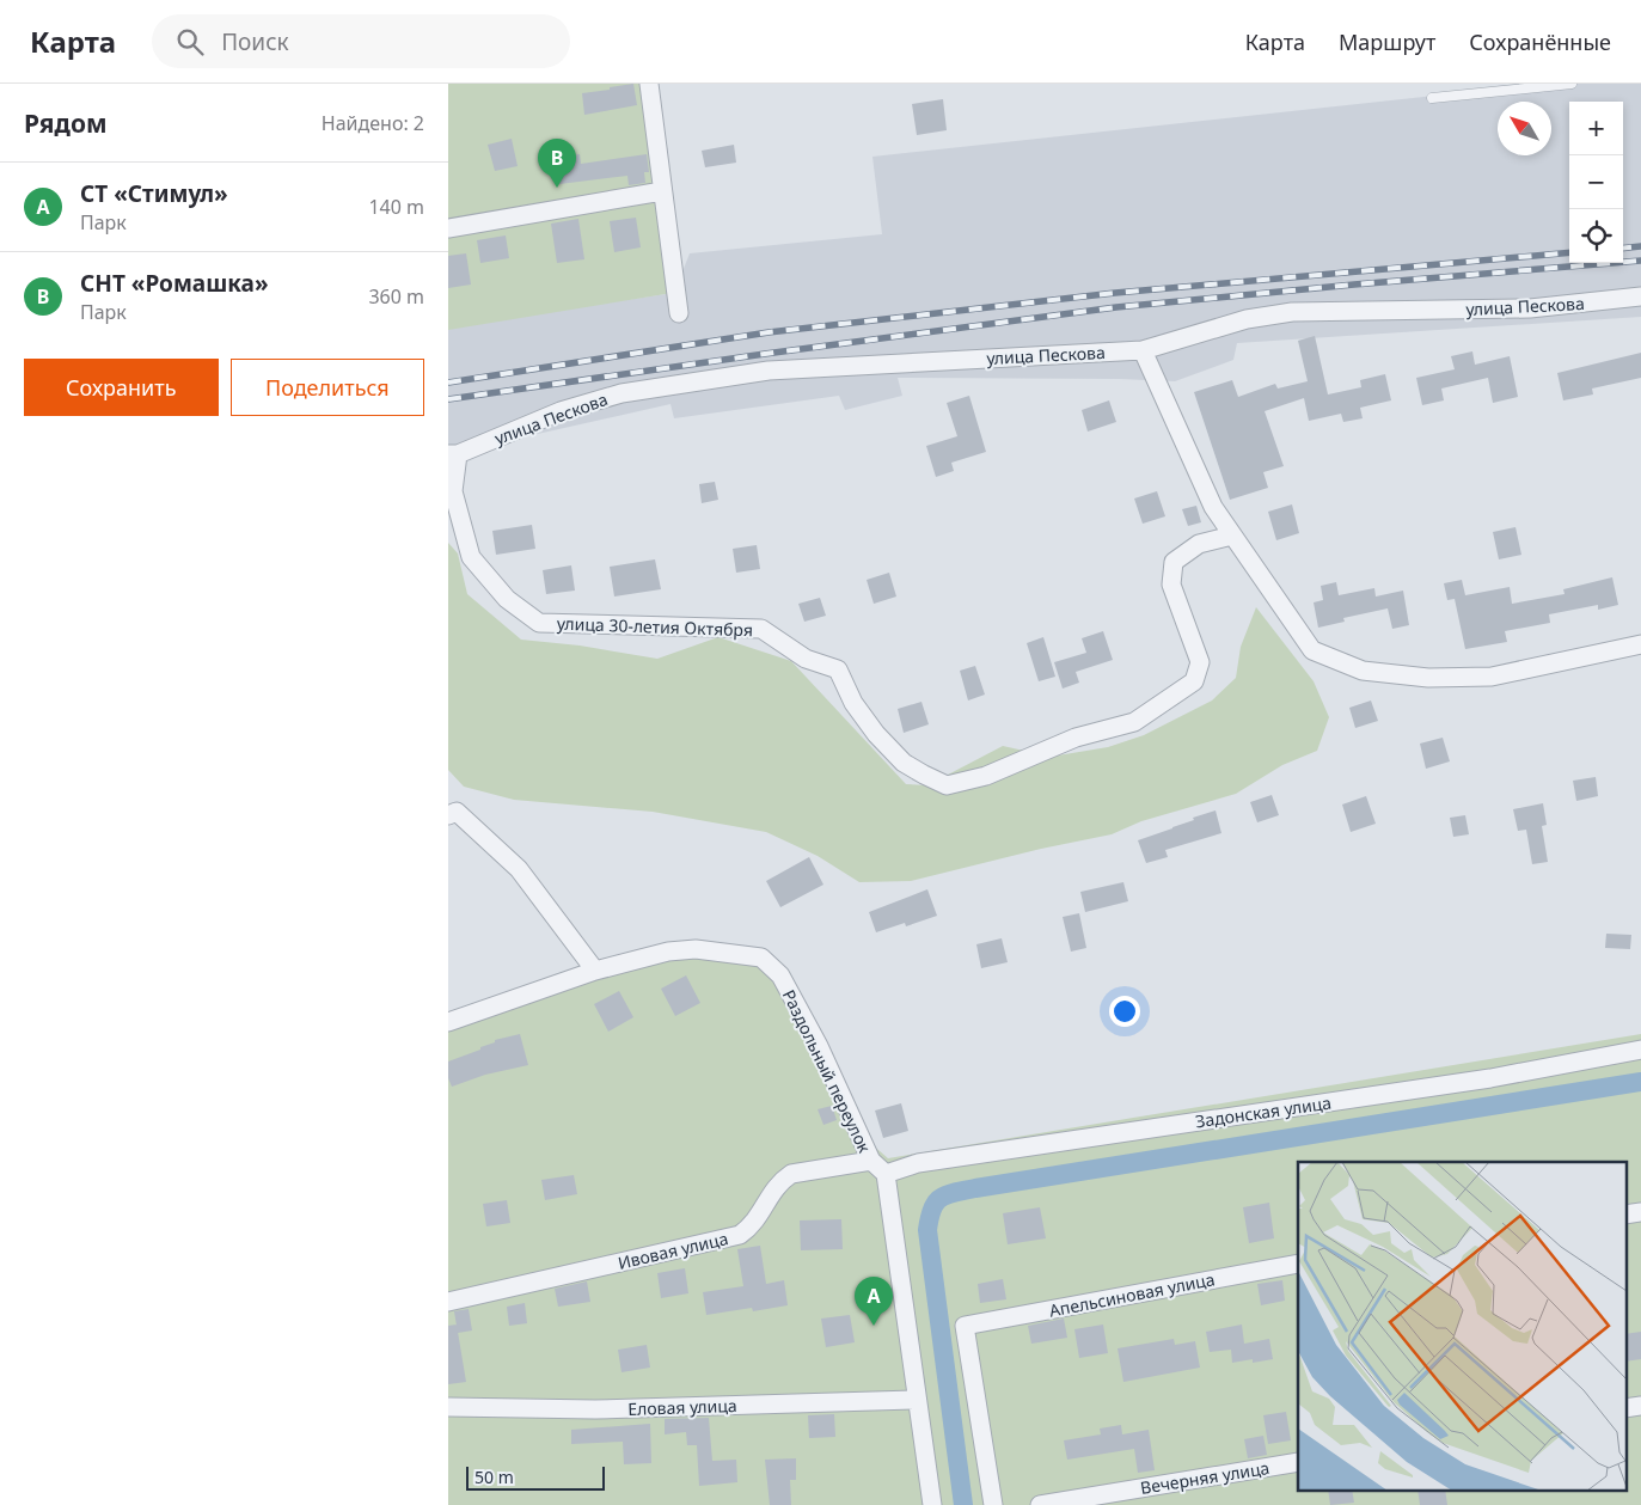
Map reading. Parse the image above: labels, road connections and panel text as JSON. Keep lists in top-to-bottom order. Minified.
{"streets":{"street":["улица Пескова","улица 30-летия Октября","Раздольный переулок","Задонская улица","Ивовая улица","Апельсиновая улица","Еловая улица","Вечерняя улица"]},"crossings":[["улица Пескова","улица 30-летия Октября"],["Раздольный переулок","Задонская улица"],["Раздольный переулок","Ивовая улица"]],"scale_bar":"50 m","north":"top left","page":{"header":"Карта","search":"Поиск","nav":["Карта","Маршрут","Сохранённые"],"heading":["Рядом","Найдено: 2"],"map_buttons":["+","−"],"pins":["B","A"],"list":[{"mark":"A","name":"СТ «Стимул»","note":"Парк","value":"140 m"},{"mark":"B","name":"СНТ «Ромашка»","note":"Парк","value":"360 m"}],"buttons":["Сохранить","Поделиться"],"scale":"50 m"}}
